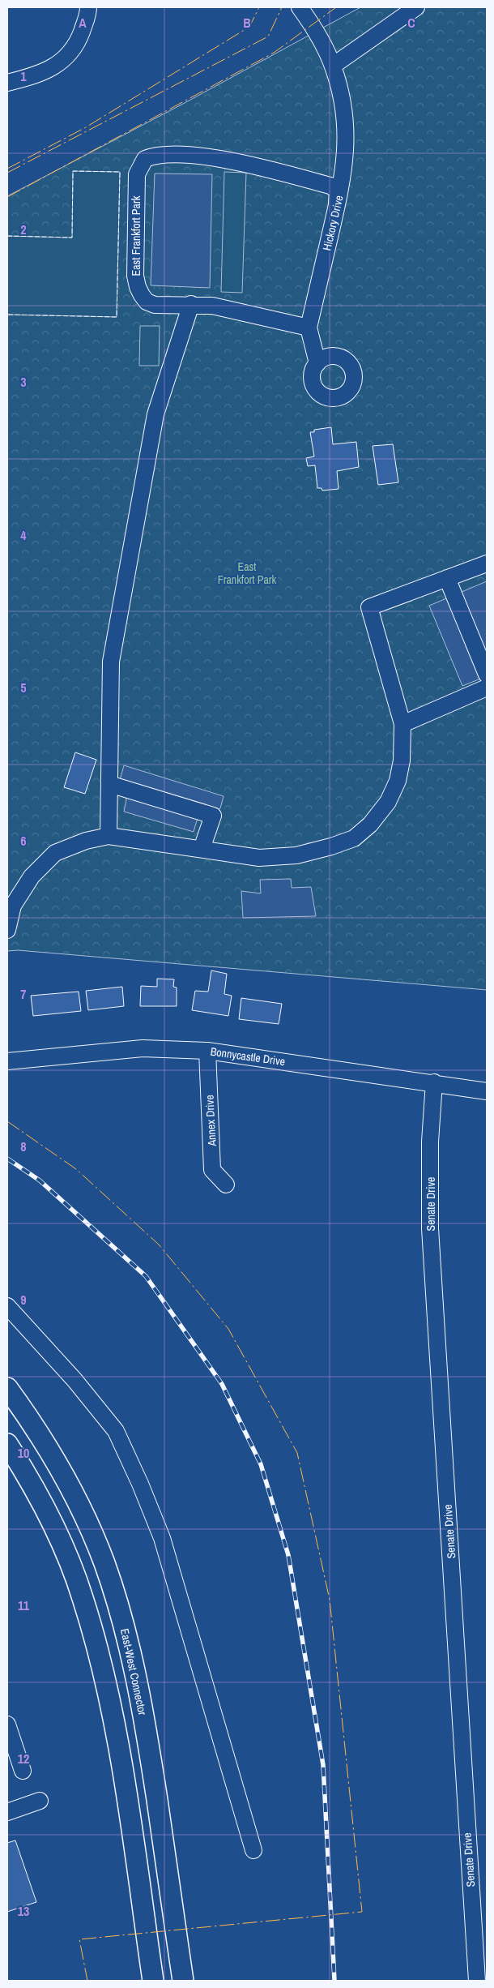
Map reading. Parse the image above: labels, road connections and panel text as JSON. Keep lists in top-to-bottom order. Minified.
{"streets":{"main road":["East-West Connector"],"street":["Hickory Drive","East Frankfort Park","Bonnycastle Drive","Annex Drive","Senate Drive"]},"crossings":[["Hickory Drive","East Frankfort Park"],["Bonnycastle Drive","Annex Drive"],["Bonnycastle Drive","Senate Drive"]],"parks":["East Frankfort Park"],"grid":{"columns":["A","B","C"],"rows":["1","2","3","4","5","6","7","8","9","10","11","12","13"]}}
